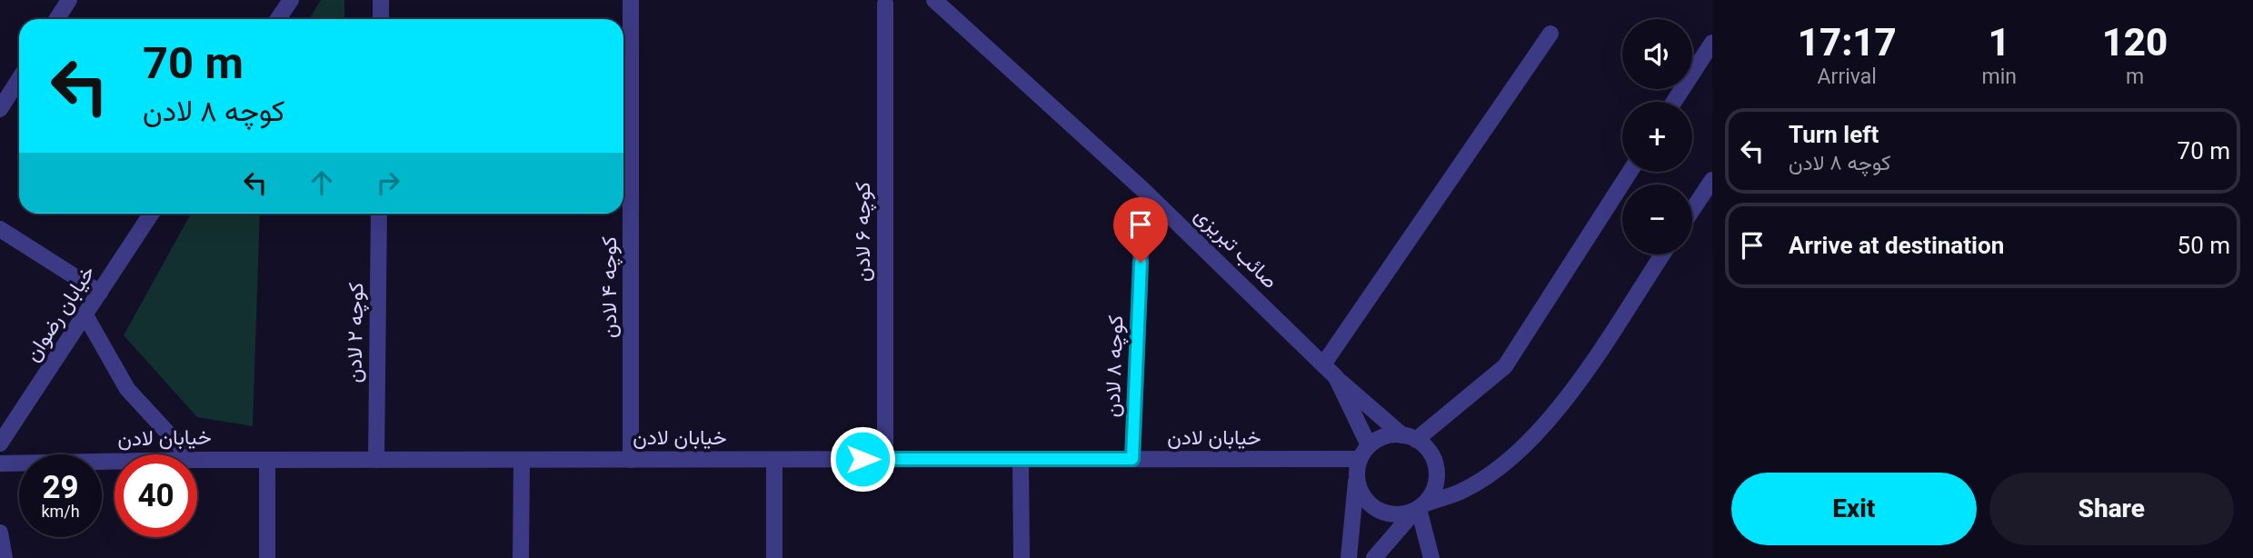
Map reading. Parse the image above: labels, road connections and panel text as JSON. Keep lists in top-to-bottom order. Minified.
{"streets":{"street":["کوچه ۶ لادن","صائب تبریزی","کوچه ۴ لادن","خیابان رضوان","کوچه ۲ لادن","کوچه ۸ لادن","خیابان لادن"]},"crossings":[["کوچه ۶ لادن","خیابان لادن"],["صائب تبریزی","خیابان لادن"],["کوچه ۴ لادن","خیابان لادن"],["کوچه ۲ لادن","خیابان لادن"],["کوچه ۸ لادن","خیابان لادن"]],"page":{"eta":["17:17","Arrival","1","min","120","m"],"map_buttons":["+","−"],"turn":["70 m","کوچه ۸ لادن"],"list":[{"name":"Turn left","note":"کوچه ۸ لادن","value":"70 m"},{"name":"Arrive at destination","value":"50 m"}],"speed":"29 km/h","limit":"40","buttons":["Exit","Share"]}}
